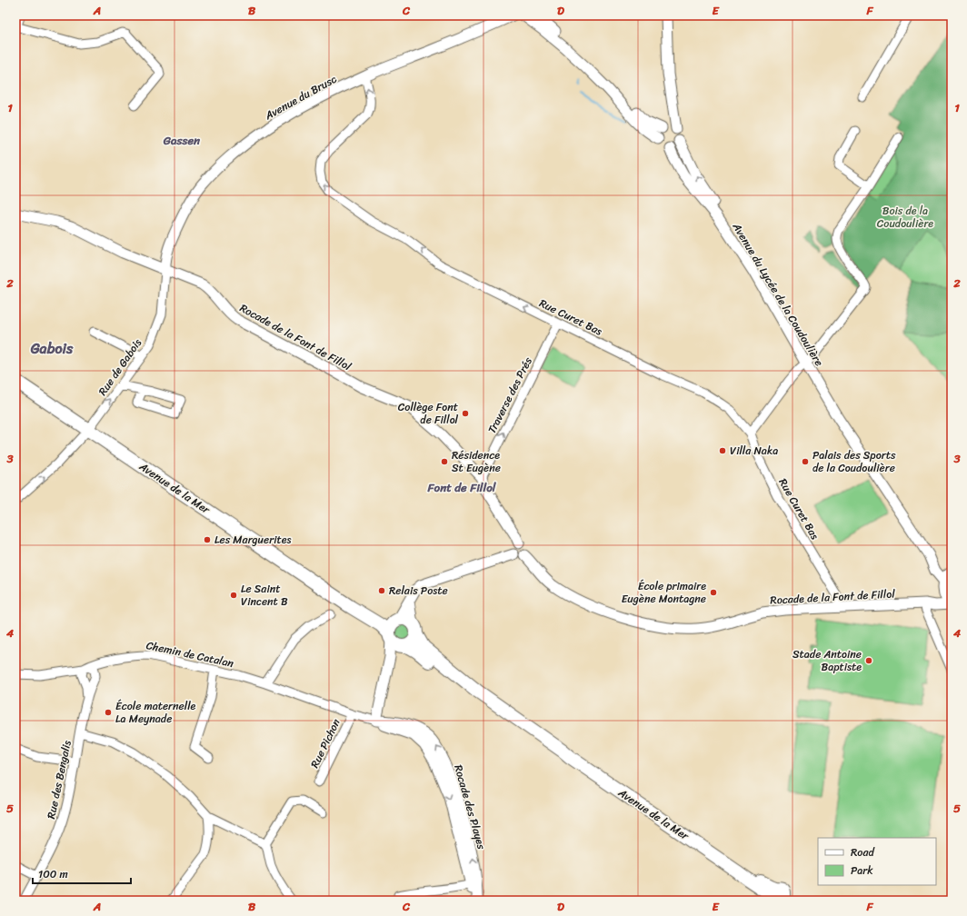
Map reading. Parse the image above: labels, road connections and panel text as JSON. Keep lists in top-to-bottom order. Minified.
{"streets":{"main road":["Avenue de la Mer"],"street":["Avenue du Brusc","Avenue du Lycée de la Coudoulière","Rue Curet Bas","Rocade de la Font de Fillol","Rue de Gabois","Traverse des Prés","Chemin de Catalan","Rue Pichon","Rue des Bengalis","Rocade des Playes"]},"crossings":[["Avenue du Brusc","Rue Curet Bas"],["Avenue du Brusc","Rocade de la Font de Fillol"],["Avenue du Brusc","Rue de Gabois"],["Avenue du Lycée de la Coudoulière","Rocade de la Font de Fillol"],["Rue Curet Bas","Rocade de la Font de Fillol"],["Rue Curet Bas","Traverse des Prés"],["Rocade de la Font de Fillol","Rue de Gabois"],["Rocade de la Font de Fillol","Traverse des Prés"],["Rue de Gabois","Avenue de la Mer"],["Chemin de Catalan","Rue des Bengalis"],["Chemin de Catalan","Rocade des Playes"],["Rue Pichon","Rocade des Playes"]],"one_way":["Rue de Gabois","Traverse des Prés"],"districts":["Gassen","Gabois","Font de Fillol"],"parks":["Bois de la Coudoulière"],"places":["Collège Font de Fillol","Villa Naka","Résidence St Eugène","Palais des Sports de la Coudoulière","Les Marguerites","Relais Poste","École primaire Eugène Montagne","Le Saint Vincent B","Stade Antoine Baptiste","École maternelle La Meynade"],"legend":["Road","Park"],"scale_bar":"100 m","grid":{"columns":["A","B","C","D","E","F"],"rows":["1","2","3","4","5"]}}
